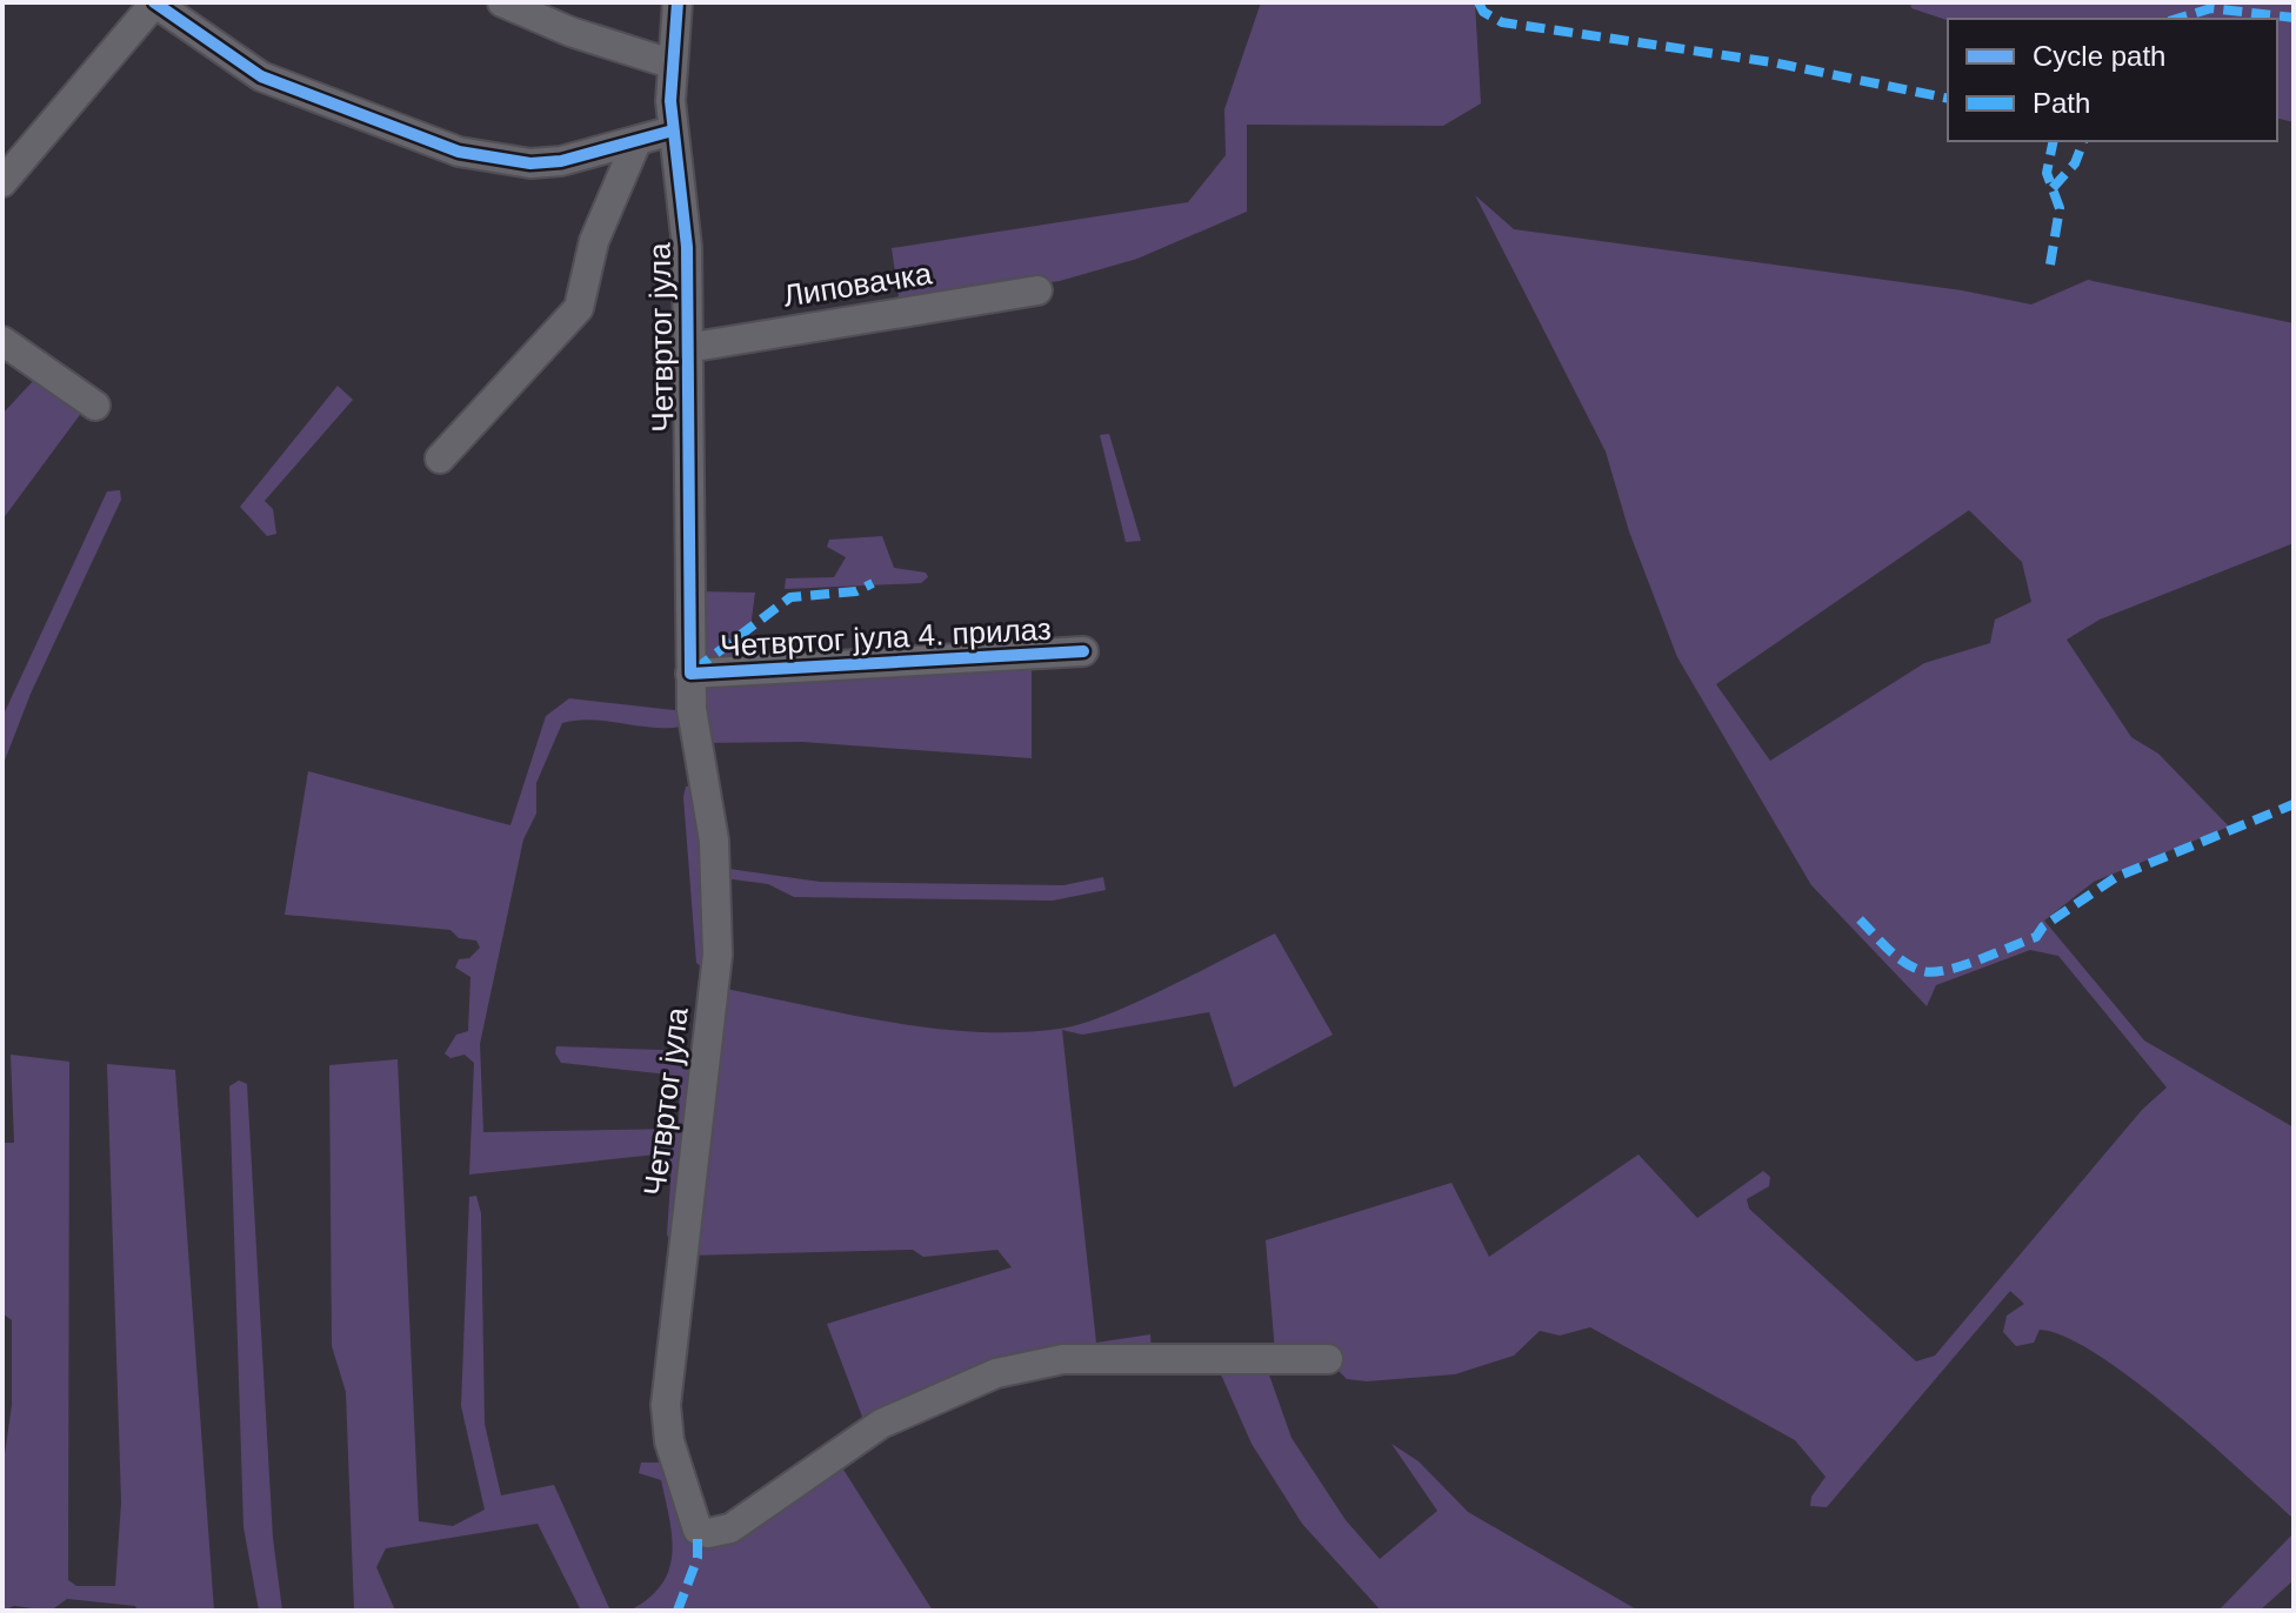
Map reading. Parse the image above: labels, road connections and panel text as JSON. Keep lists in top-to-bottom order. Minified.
{"streets":{"street":["Липовачка","Четвртог јула","Четвртог јула 4. прилаз"]},"crossings":[["Липовачка","Четвртог јула"],["Четвртог јула","Четвртог јула 4. прилаз"]],"legend":["Cycle path","Path"]}
